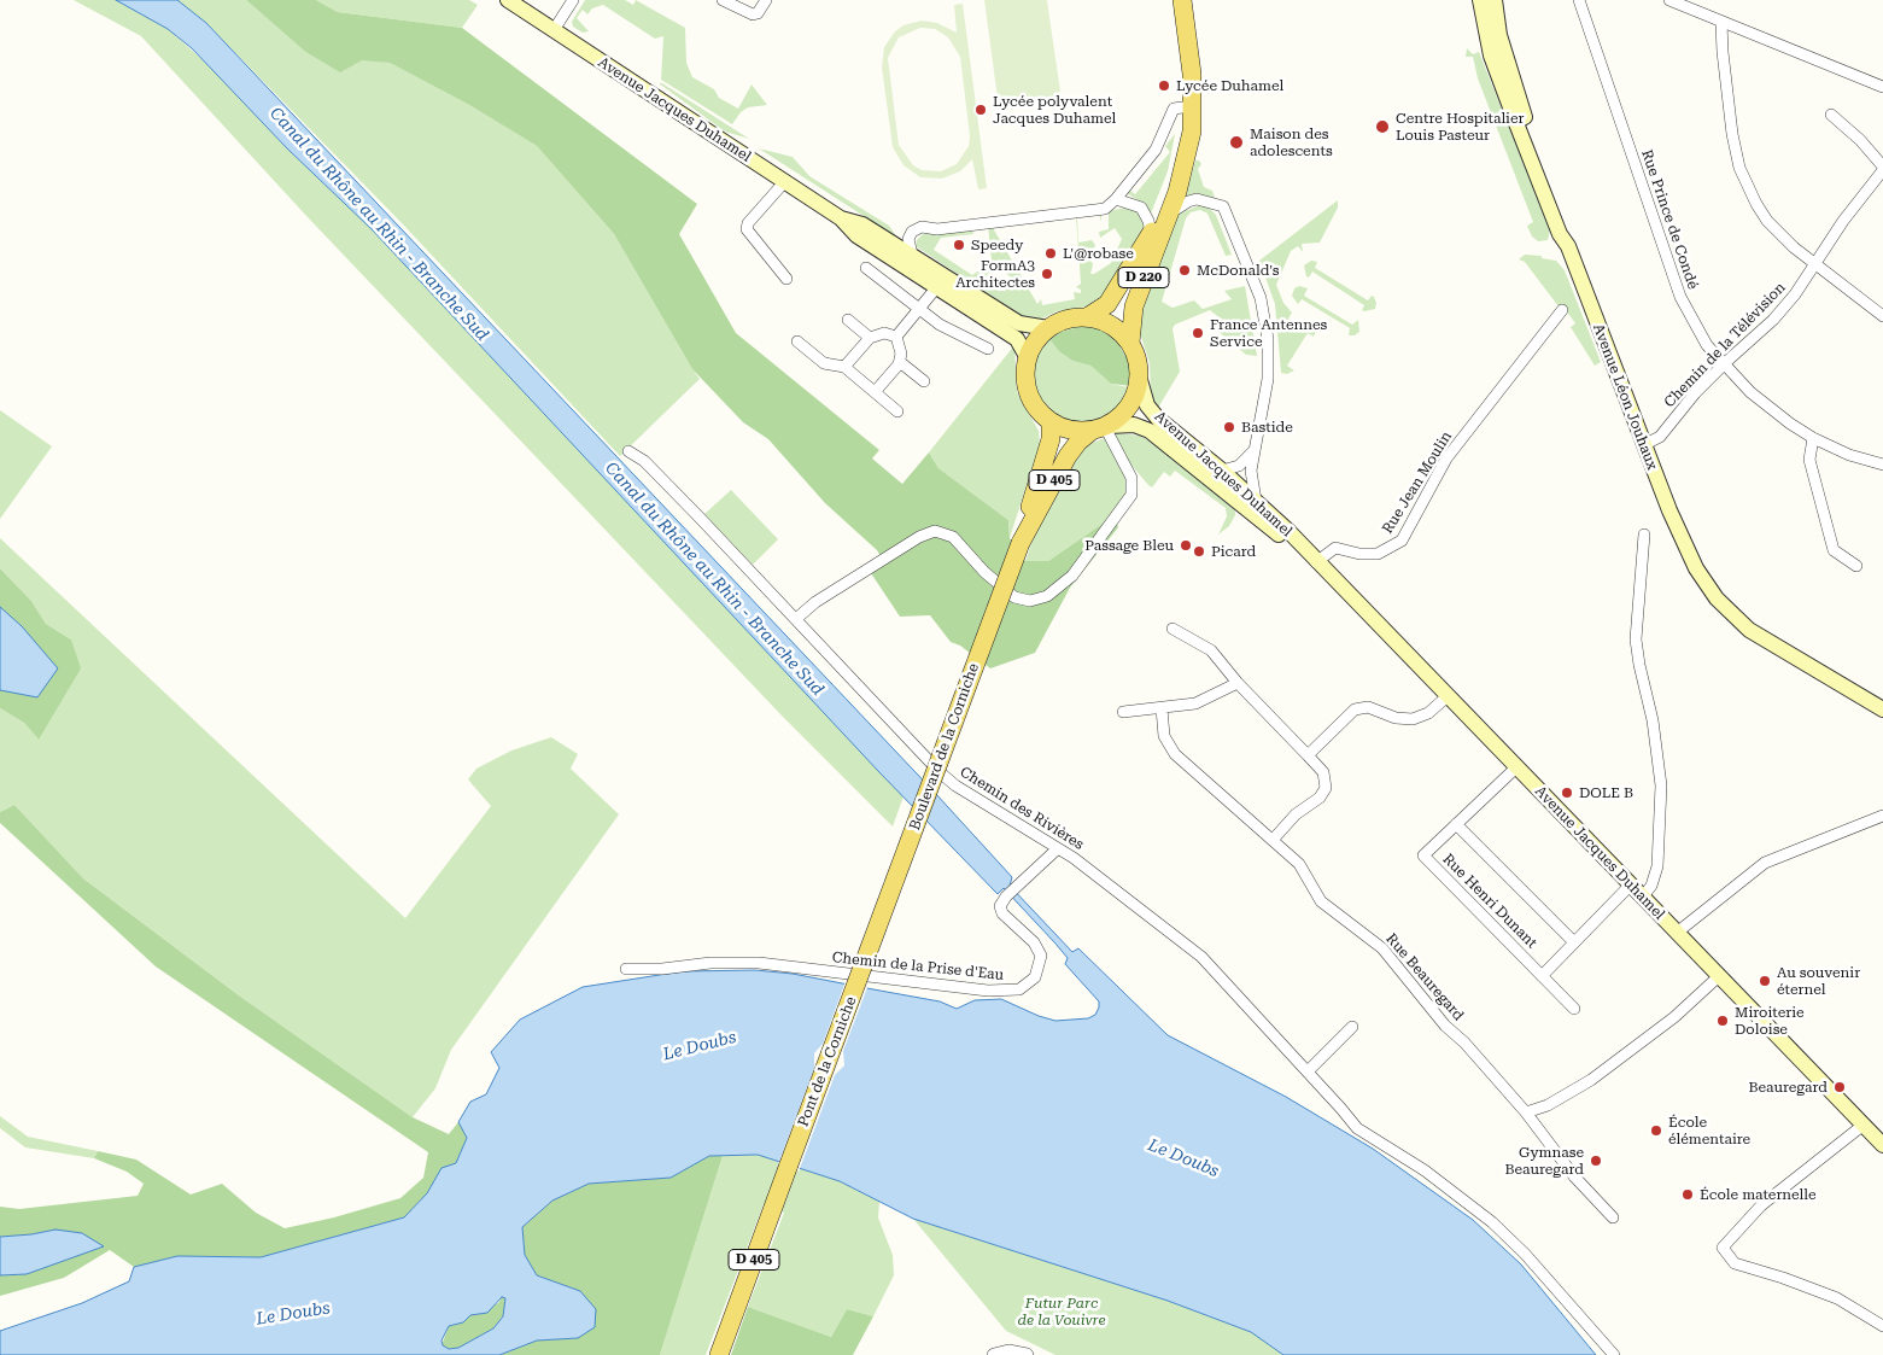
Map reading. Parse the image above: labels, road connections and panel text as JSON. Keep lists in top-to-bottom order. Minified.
{"streets":{"main road":["Avenue Jacques Duhamel","D 220","Avenue Léon Jouhaux","D 405","Boulevard de la Corniche","Pont de la Corniche"],"street":["Rue Prince de Condé","Chemin de la Télévision","Rue Jean Moulin","Chemin des Rivières","Rue Henri Dunant","Chemin de la Prise d'Eau","Rue Beauregard"]},"crossings":[["Avenue Jacques Duhamel","D 220"],["Avenue Jacques Duhamel","Rue Jean Moulin"],["Avenue Jacques Duhamel","Boulevard de la Corniche"],["Avenue Jacques Duhamel","Rue Henri Dunant"],["Rue Prince de Condé","Chemin de la Télévision"],["D 220","Boulevard de la Corniche"],["Chemin de la Télévision","Avenue Léon Jouhaux"],["Boulevard de la Corniche","Pont de la Corniche"],["Chemin des Rivières","Chemin de la Prise d'Eau"]],"water":["Canal du Rhône au Rhin - Branche Sud","Le Doubs"],"parks":["Futur Parc de la Vouivre"],"places":["Lycée Duhamel","Lycée polyvalent Jacques Duhamel","Centre Hospitalier Louis Pasteur","Maison des adolescents","Speedy","L'@robase","McDonald's","FormA3 Architectes","France Antennes Service","Bastide","Passage Bleu","Picard","DOLE B","Au souvenir éternel","Miroiterie Doloise","Beauregard","École élémentaire","Gymnase Beauregard","École maternelle"]}
